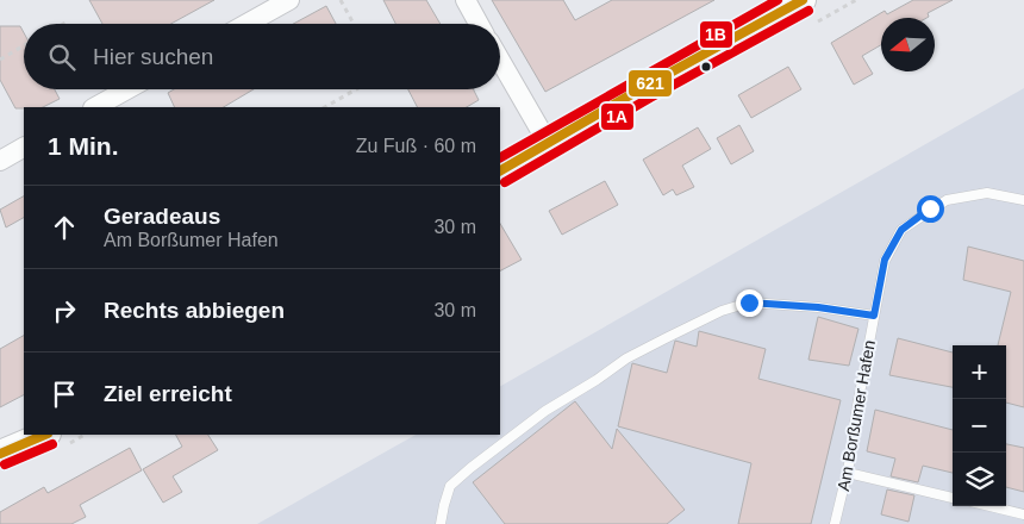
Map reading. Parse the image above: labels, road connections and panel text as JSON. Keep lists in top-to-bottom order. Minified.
{"streets":{"lane":["Am Borßumer Hafen"]},"lines":["transit line 621","transit line 1B","transit line 1A"],"north":"left","page":{"search":"Hier suchen","heading":["1 Min.","Zu Fuß · 60 m"],"list":[["Geradeaus","Am Borßumer Hafen","30 m"],["Rechts abbiegen","30 m"],"Ziel erreicht"],"map_buttons":["+","−"]}}
